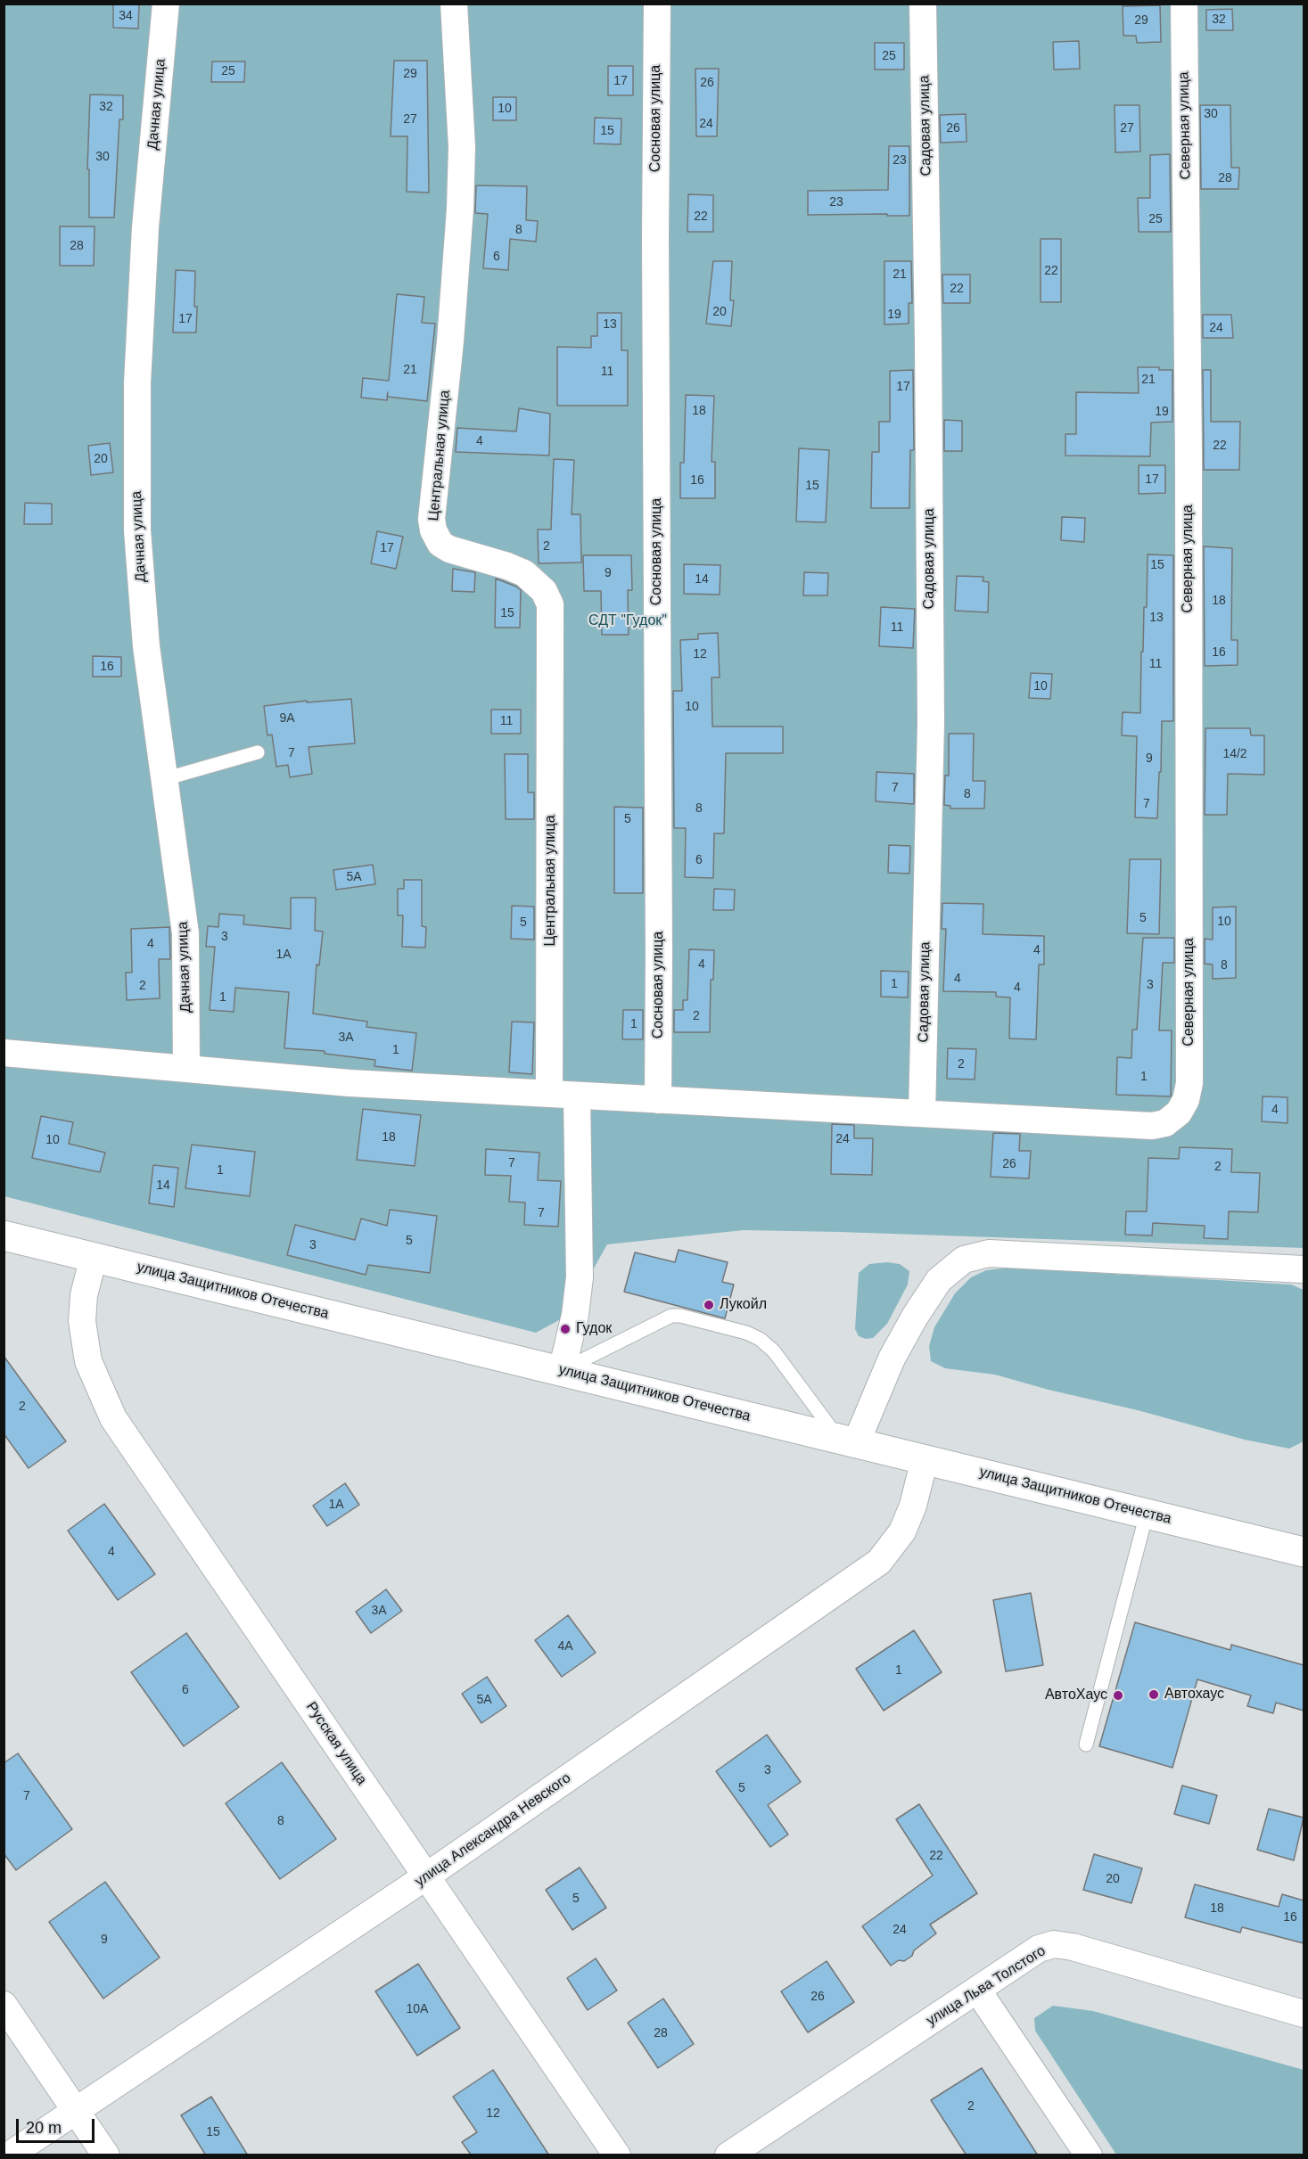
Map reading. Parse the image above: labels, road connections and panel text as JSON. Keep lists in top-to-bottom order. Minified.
{"streets":{"main road":["улица Защитников Отечества"],"street":["Дачная улица","Сосновая улица","Садовая улица","Северная улица","Центральная улица","Русская улица","улица Александра Невского","улица Льва Толстого"]},"crossings":[["Садовая улица","Северная улица"],["улица Защитников Отечества","Русская улица"],["улица Защитников Отечества","улица Александра Невского"],["Русская улица","улица Александра Невского"]],"parks":["СДТ \"Гудок\""],"places":["Лукойл","Гудок","Автохаус","АвтоХаус"],"house_numbers":["34","32","29","25","25","29","17","26","32","10","30","27","24","26","27","15","30","23","28","23","22","25","8","28","6","22","21","22","20","19","17","13","24","21","11","21","17","18","19","4","22","20","17","16","15","2","17","15","9","14","18","15","13","11","16","12","11","16","10","10","9А","11","7","14/2","9","7","8","7","8","5","6","5А","5","10","5","3","4","4","1А","4","8","4","1","3","2","4","1","2","1","3А","1","2","1","4","18","24","10","7","26","2","1","14","7","5","3","2","1А","4","3А","4А","1","6","5А","3","5","7","8","22","20","5","18","16","24","9","26","10А","28","2","12","15"],"scale_bar":"20 m"}
